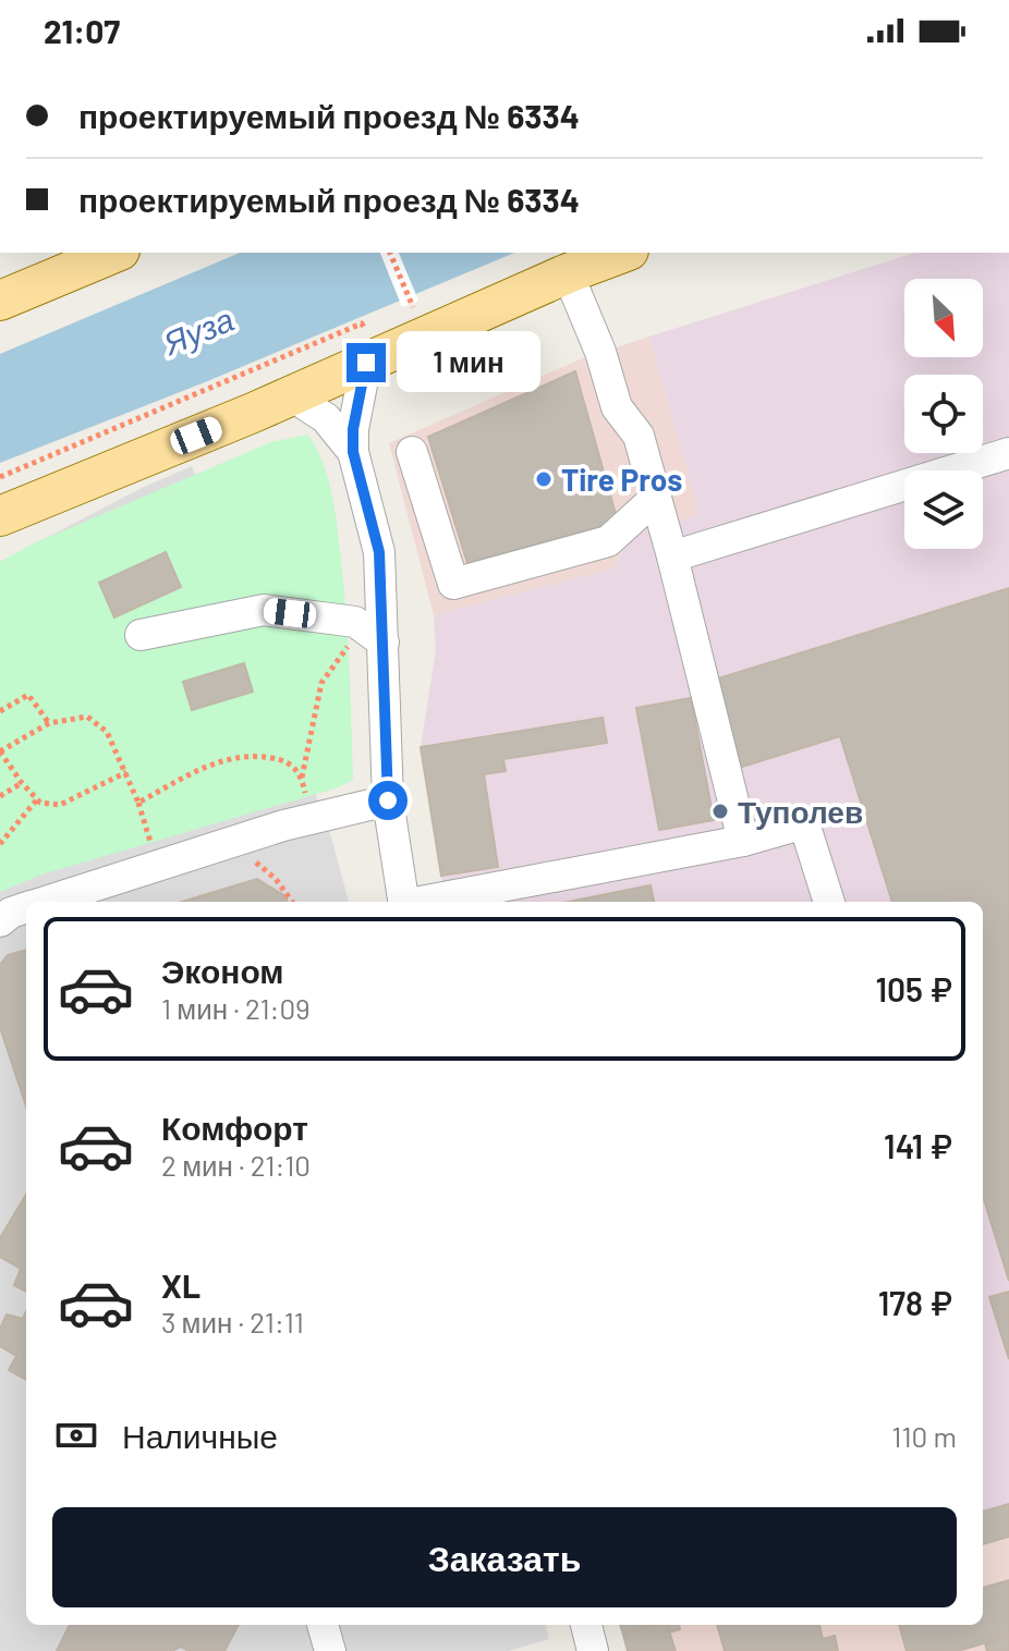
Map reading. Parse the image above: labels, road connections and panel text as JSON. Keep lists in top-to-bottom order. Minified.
{"water":["Яуза"],"places":["Tire Pros","Туполев"],"north":"bottom right","page":{"status":"21:07","banner":["проектируемый проезд № 6334","проектируемый проезд № 6334"],"bubble":"1 мин","list":[{"name":"Эконом","note":"1 мин · 21:09","value":"105 ₽"},{"name":"Комфорт","note":"2 мин · 21:10","value":"141 ₽"},{"name":"XL","note":"3 мин · 21:11","value":"178 ₽"}],"pay":["Наличные","110 m"],"buttons":"Заказать"}}
